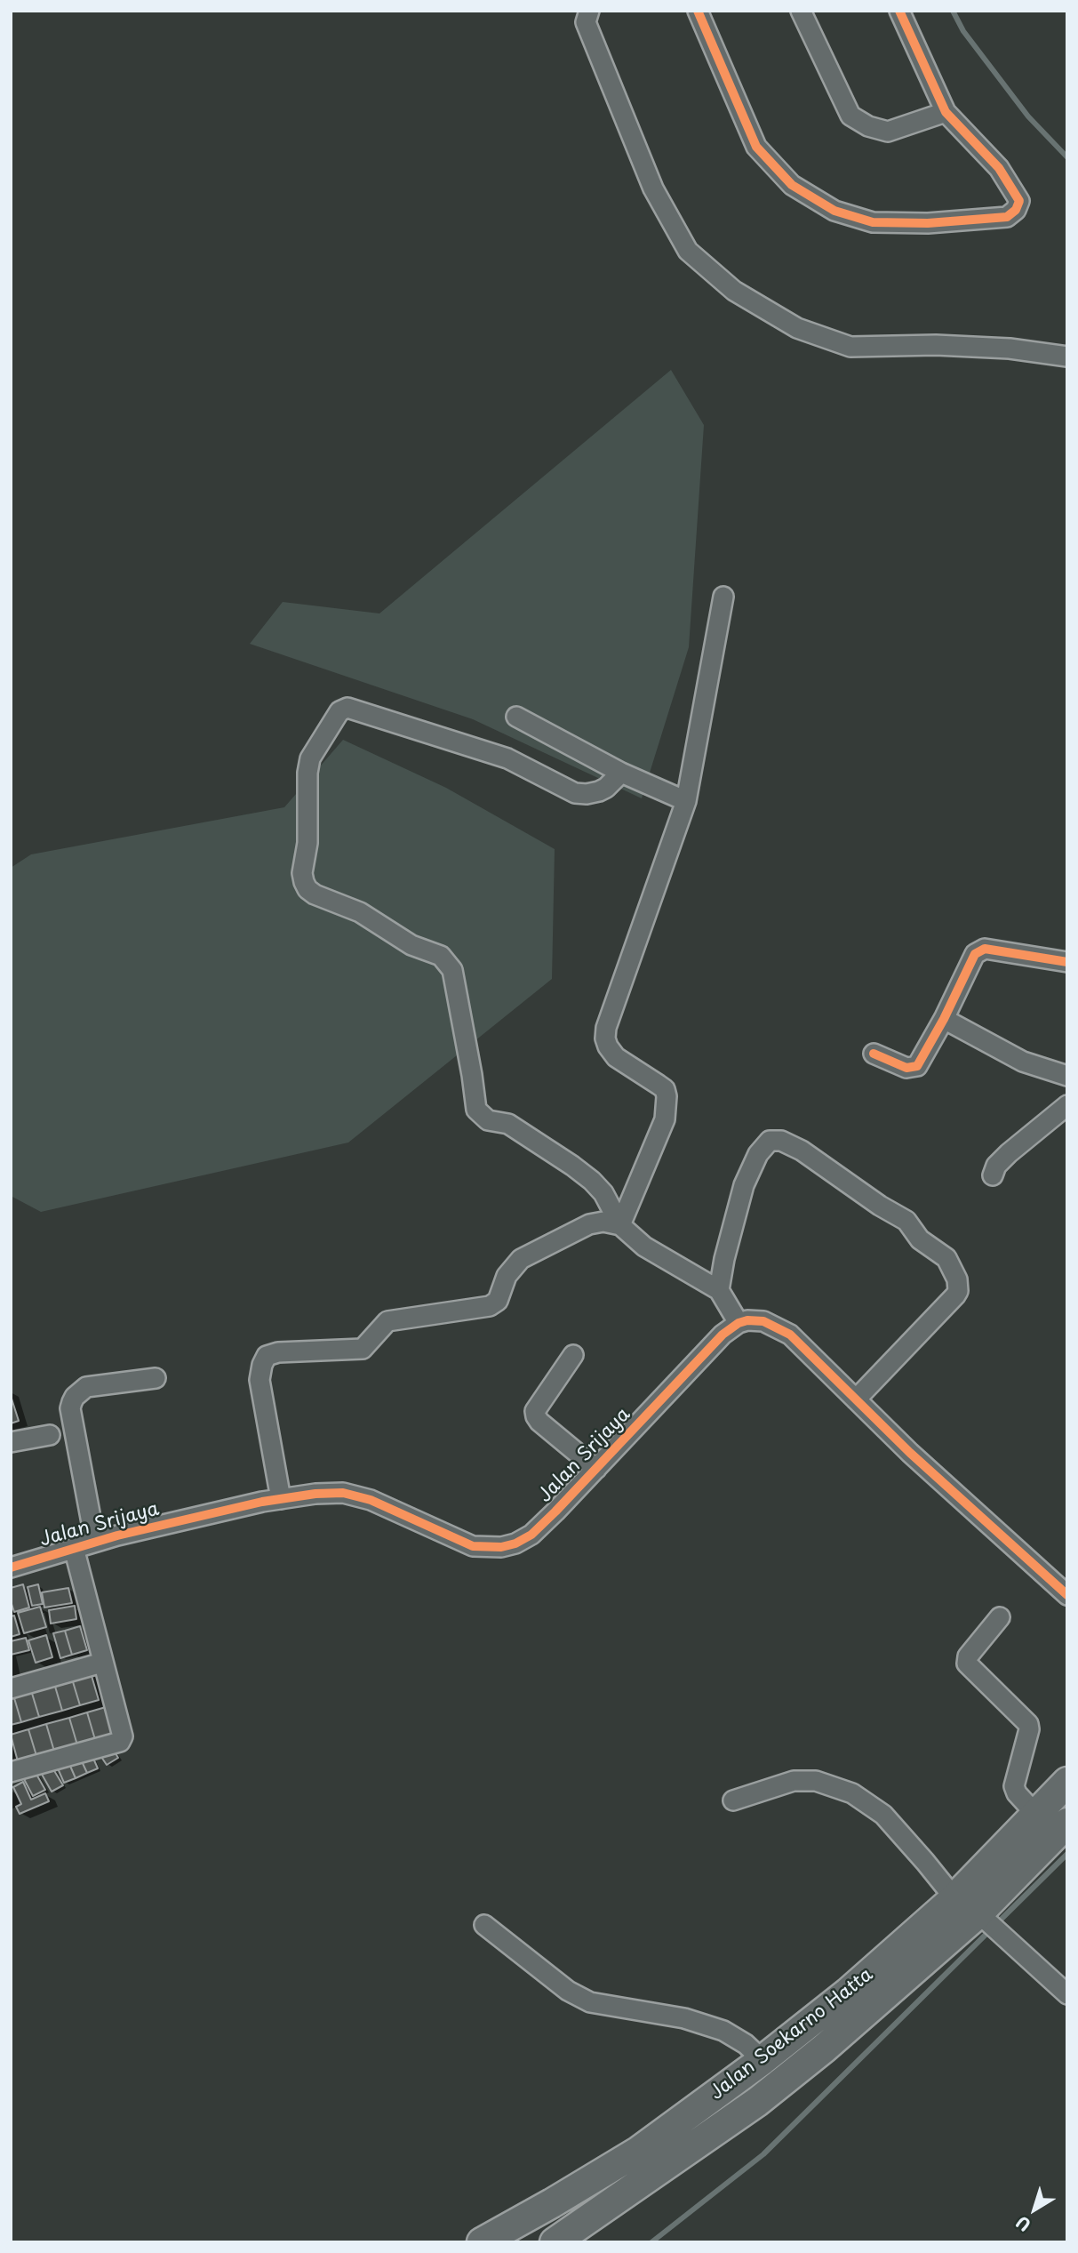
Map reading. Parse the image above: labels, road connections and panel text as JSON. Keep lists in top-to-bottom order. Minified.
{"streets":{"highway":["Jalan Soekarno Hatta"],"street":["Jalan Srijaya"]},"north":"bottom left"}
